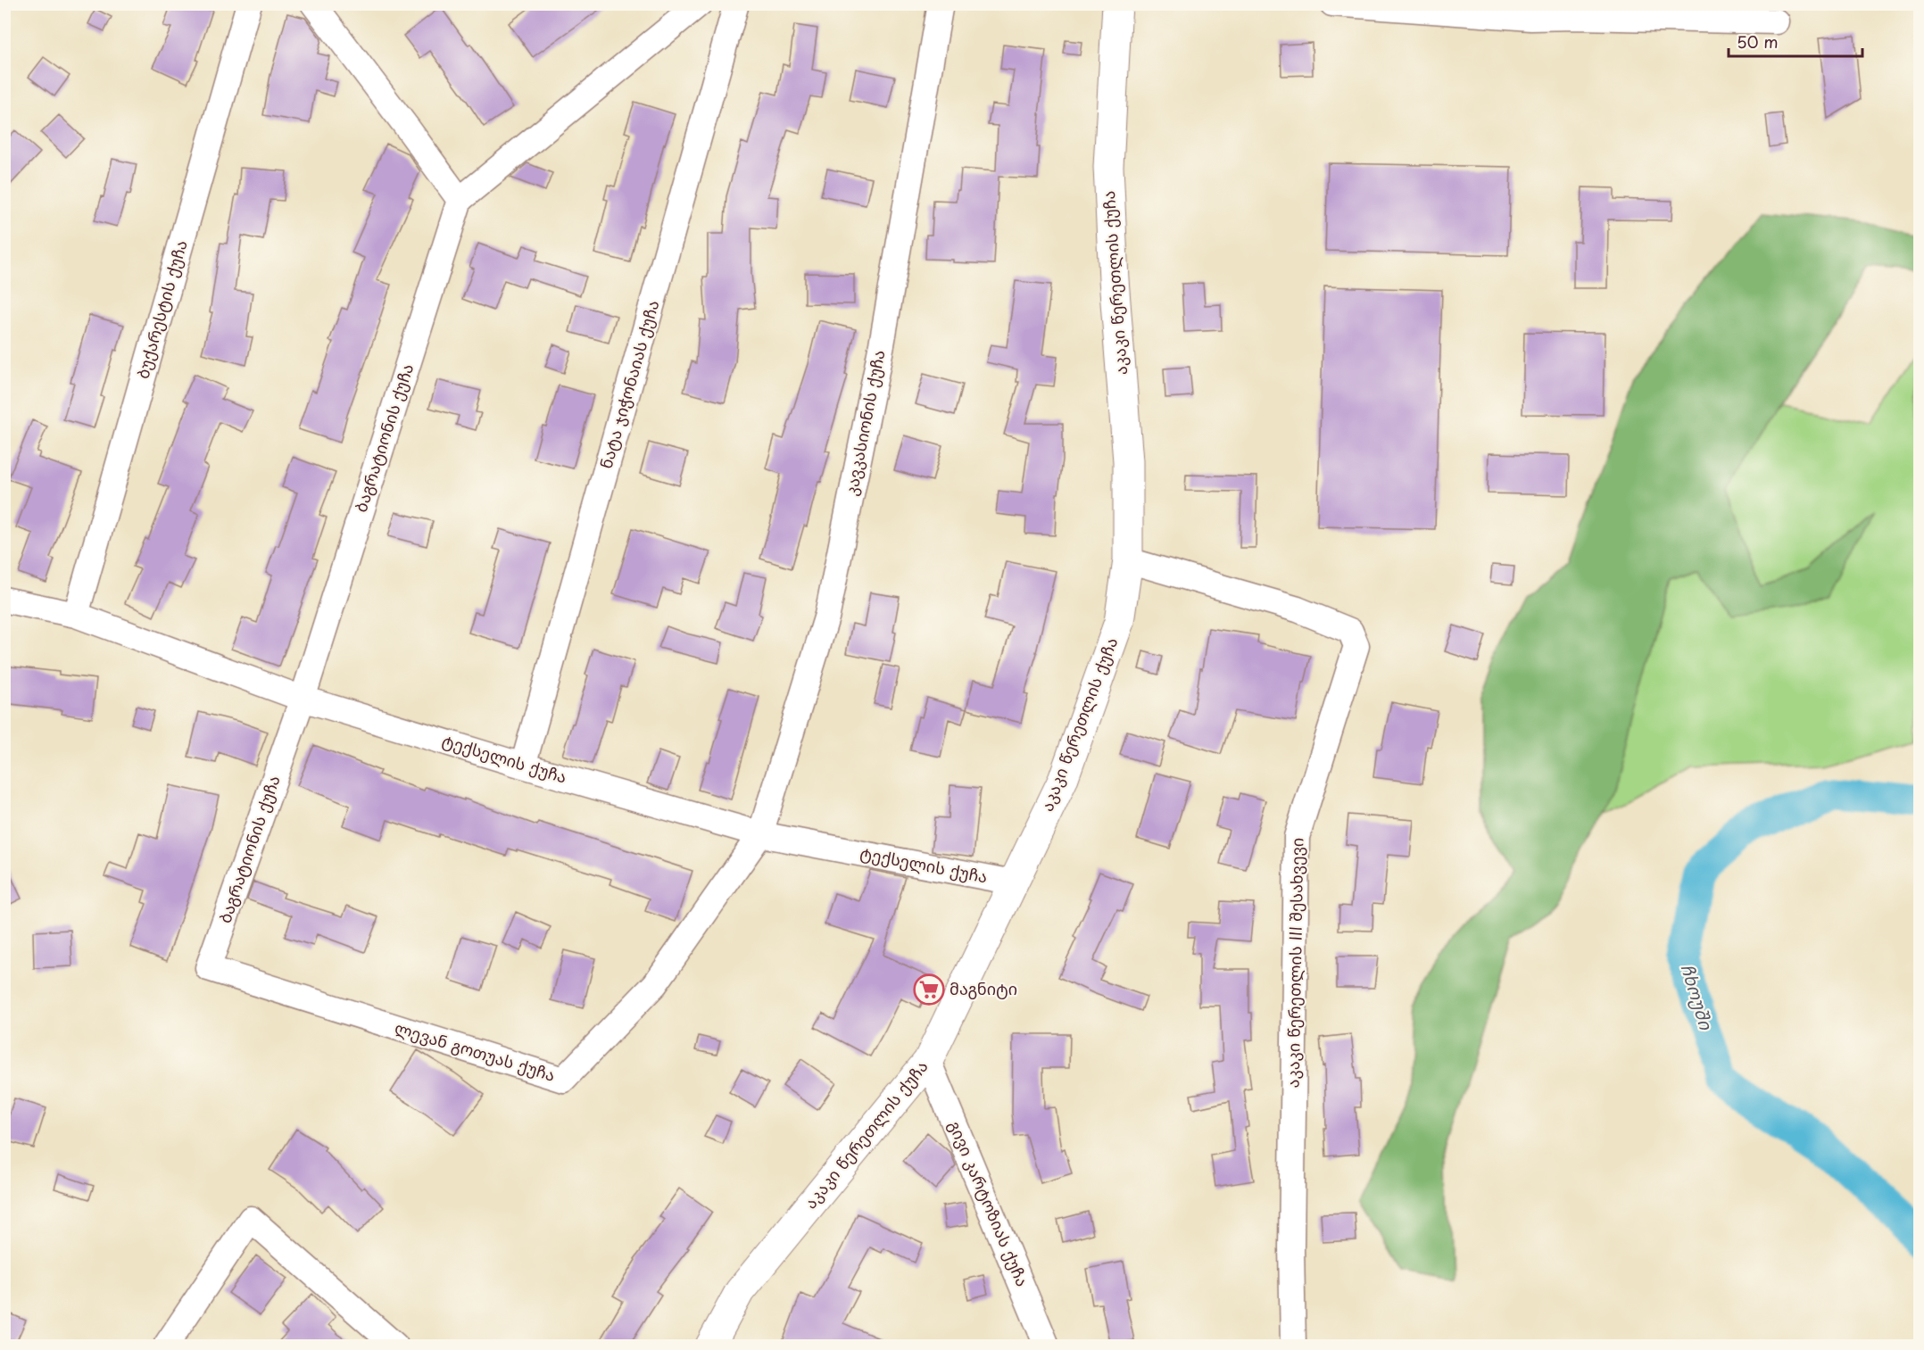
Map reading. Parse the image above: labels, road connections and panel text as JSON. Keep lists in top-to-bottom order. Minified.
{"streets":{"main road":["აკაკი წერეთლის ქუჩა"],"street":["ბუქარესტის ქუჩა","ნატა ჯიჭონაიას ქუჩა","კავკასიონის ქუჩა","ბაგრატიონის ქუჩა","ტექსელის ქუჩა","აკაკი წერეთლის III შესახვევი","ლევან გოთუას ქუჩა","გივი კარტოზიას ქუჩა"]},"crossings":[["აკაკი წერეთლის ქუჩა","ტექსელის ქუჩა"],["აკაკი წერეთლის ქუჩა","აკაკი წერეთლის III შესახვევი"],["აკაკი წერეთლის ქუჩა","გივი კარტოზიას ქუჩა"],["ბუქარესტის ქუჩა","ტექსელის ქუჩა"],["ნატა ჯიჭონაიას ქუჩა","ტექსელის ქუჩა"],["კავკასიონის ქუჩა","ტექსელის ქუჩა"],["კავკასიონის ქუჩა","ლევან გოთუას ქუჩა"],["ბაგრატიონის ქუჩა","ტექსელის ქუჩა"],["ბაგრატიონის ქუჩა","ლევან გოთუას ქუჩა"],["ტექსელის ქუჩა","ლევან გოთუას ქუჩა"]],"water":["ჩხოუში"],"places":{"supermarket":["მაგნიტი"]},"scale_bar":"50 m"}
